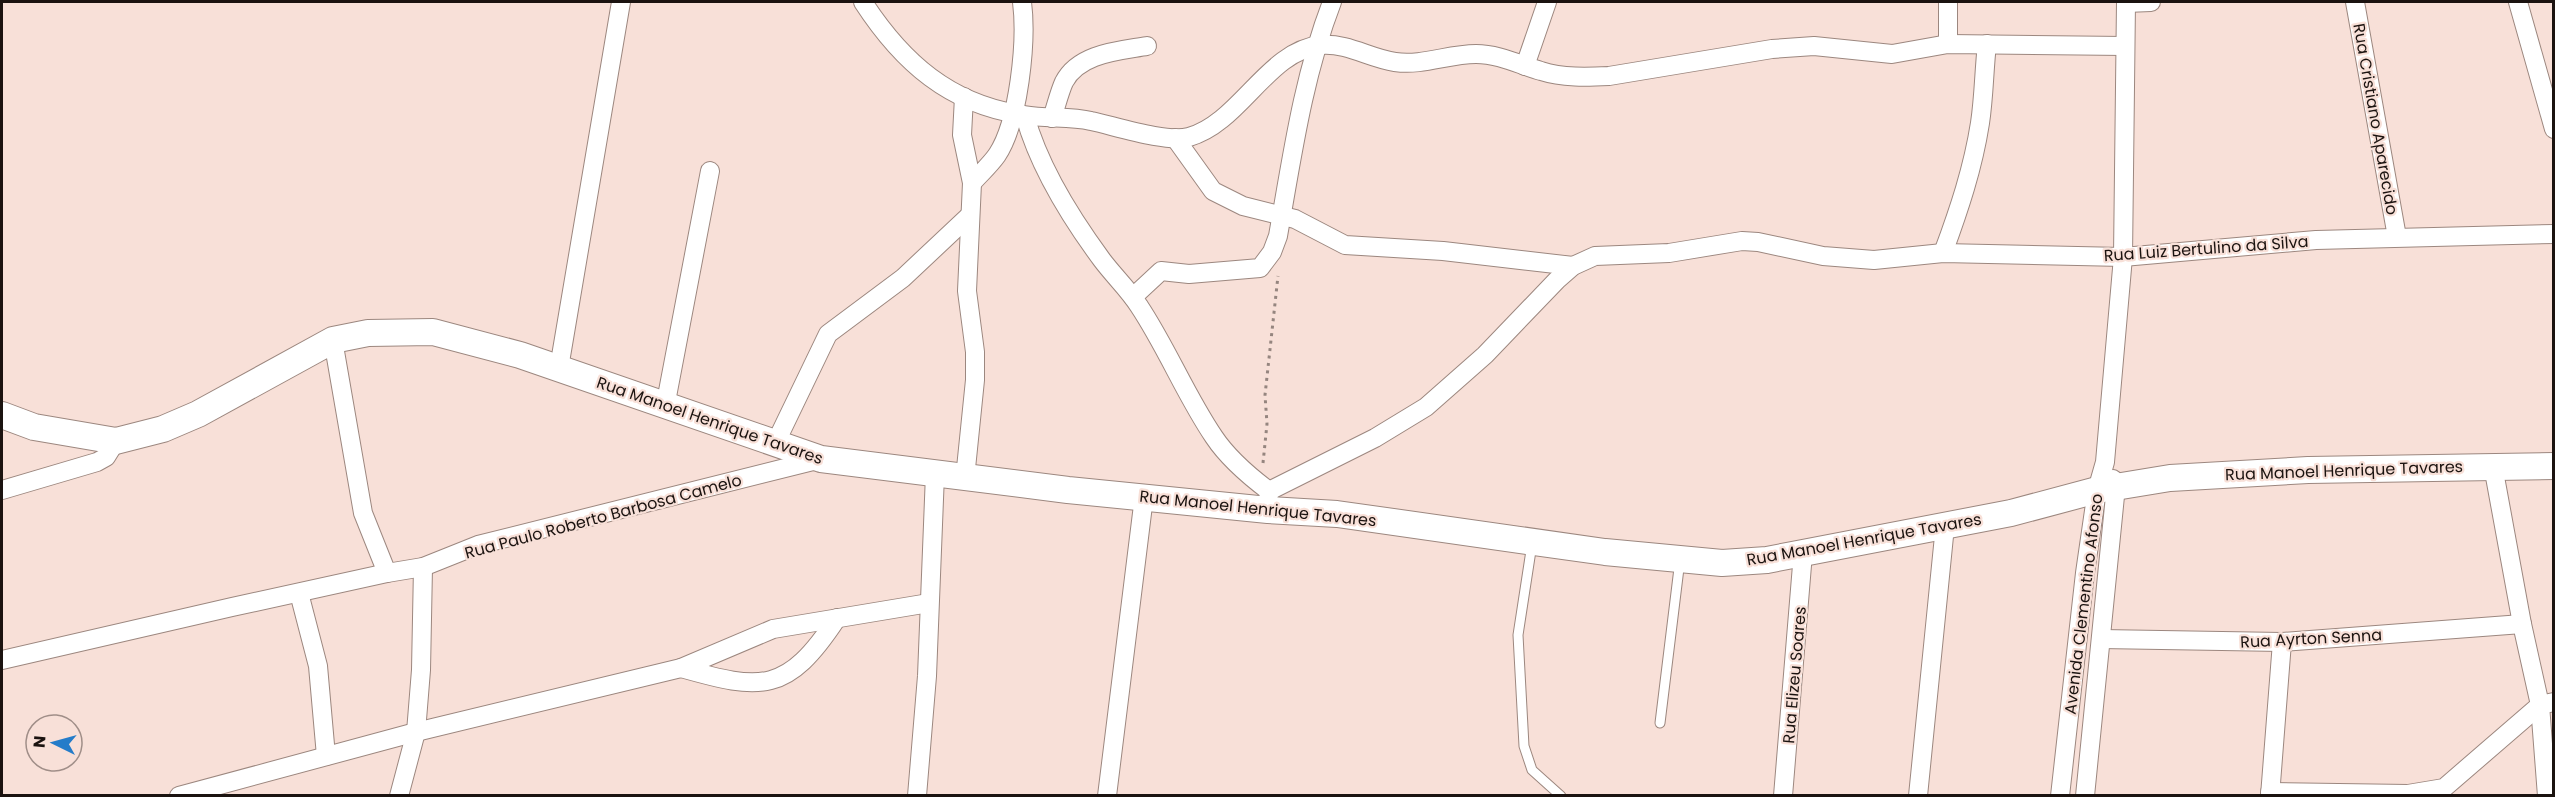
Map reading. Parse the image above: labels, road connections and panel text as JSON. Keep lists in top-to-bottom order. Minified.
{"streets":{"street":["Rua Cristiano Aparecido","Rua Luiz Bertulino da Silva","Rua Manoel Henrique Tavares","Rua Paulo Roberto Barbosa Camelo","Avenida Clementino Afonso","Rua Ayrton Senna","Rua Elizeu Soares"]},"crossings":[["Rua Cristiano Aparecido","Rua Luiz Bertulino da Silva"],["Rua Luiz Bertulino da Silva","Avenida Clementino Afonso"],["Rua Manoel Henrique Tavares","Rua Paulo Roberto Barbosa Camelo"],["Rua Manoel Henrique Tavares","Avenida Clementino Afonso"],["Rua Manoel Henrique Tavares","Rua Elizeu Soares"],["Avenida Clementino Afonso","Rua Ayrton Senna"]],"north":"left"}
